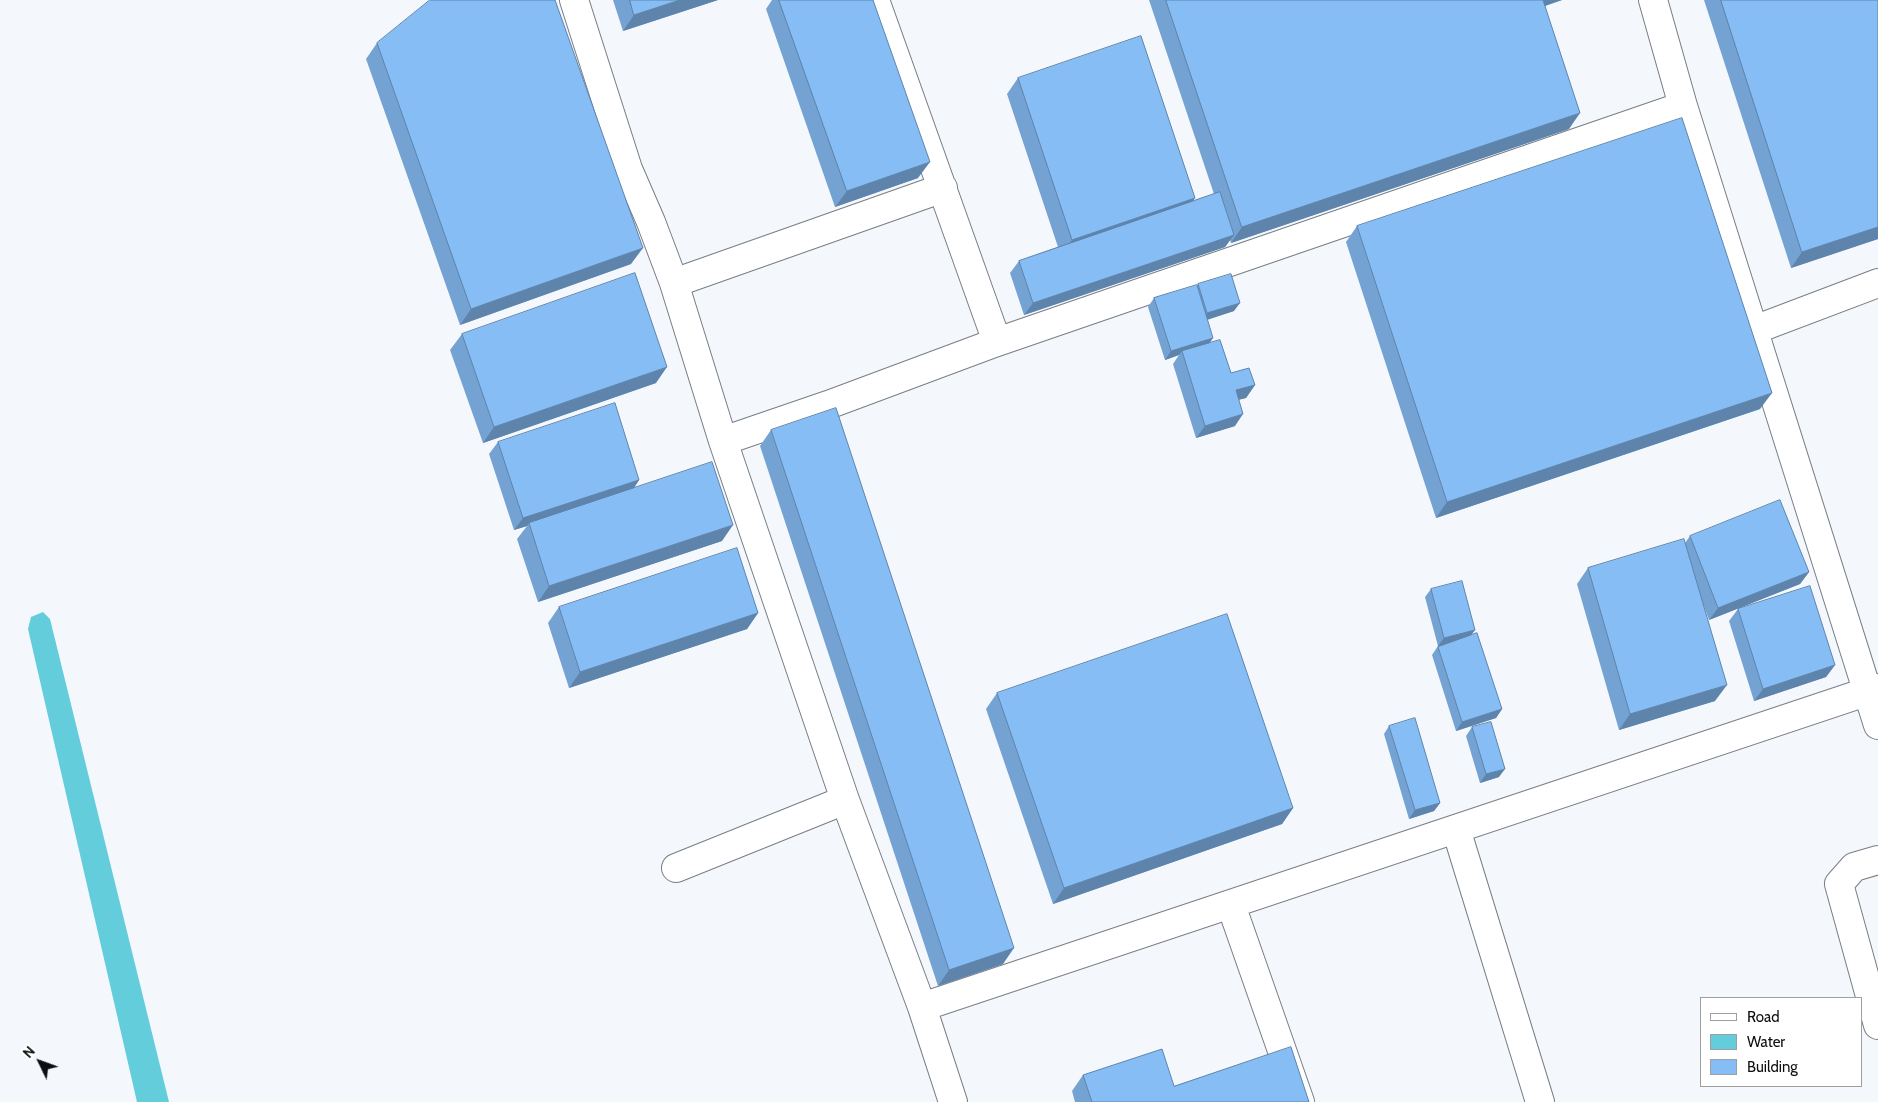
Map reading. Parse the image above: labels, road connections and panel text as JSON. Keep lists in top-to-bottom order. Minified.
{"legend":["Road","Water","Building"],"north":"top left"}
